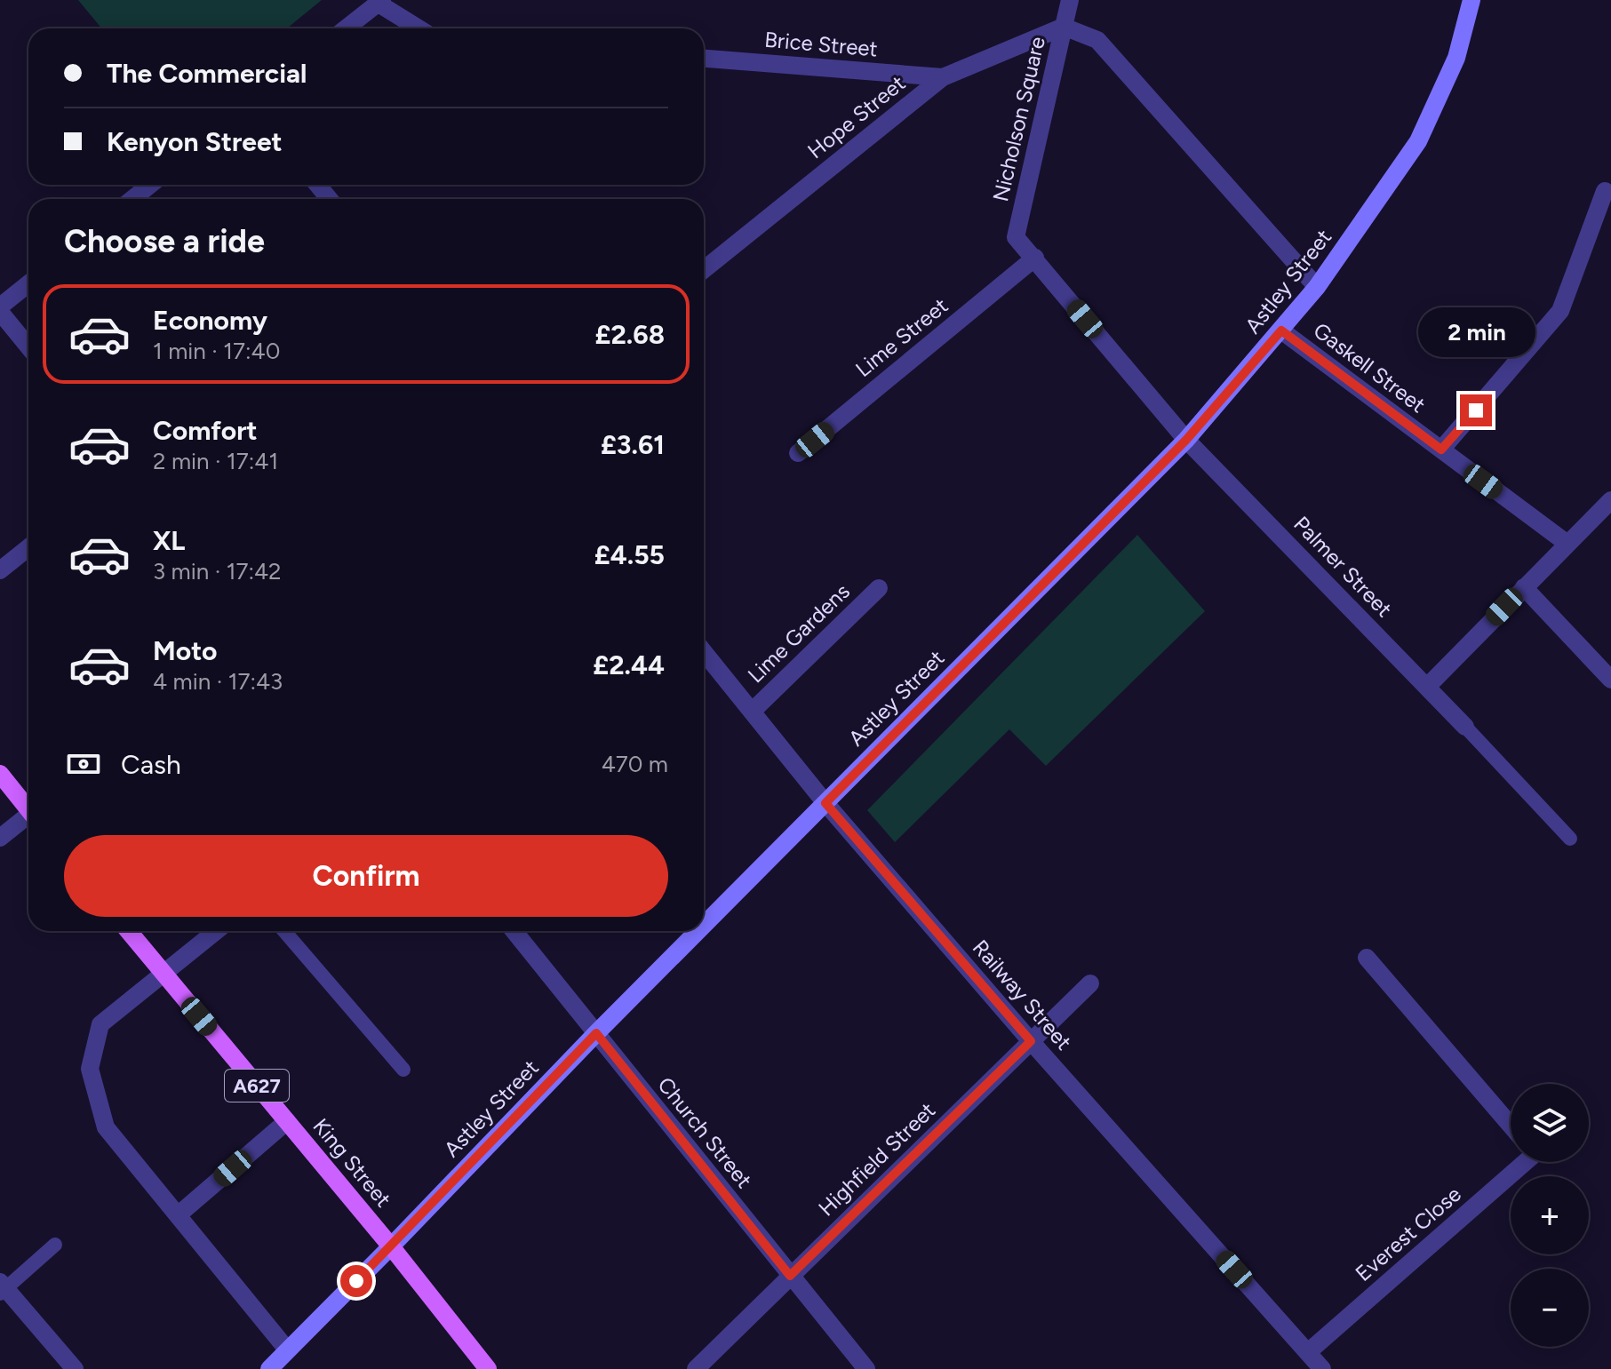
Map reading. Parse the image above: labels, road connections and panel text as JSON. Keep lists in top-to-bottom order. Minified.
{"streets":{"main road":["Astley Street","A627","King Street"],"street":["Brice Street","Hope Street","Nicholson Square","Lime Street","Gaskell Street","Palmer Street","Lime Gardens","Railway Street","Church Street","Highfield Street","Everest Close"]},"crossings":[["Brice Street","Hope Street"],["Hope Street","Nicholson Square"],["Nicholson Square","Astley Street"],["Nicholson Square","Lime Street"],["Nicholson Square","Palmer Street"],["Astley Street","Gaskell Street"],["Astley Street","Palmer Street"],["Astley Street","Railway Street"],["Astley Street","Church Street"],["Astley Street","King Street"],["Lime Gardens","Railway Street"],["Railway Street","Highfield Street"],["Railway Street","Everest Close"],["Church Street","Highfield Street"]],"page":{"banner":["The Commercial","Kenyon Street"],"heading":"Choose a ride","list":[{"name":"Economy","note":"1 min · 17:40","value":"£2.68"},{"name":"Comfort","note":"2 min · 17:41","value":"£3.61"},{"name":"XL","note":"3 min · 17:42","value":"£4.55"},{"name":"Moto","note":"4 min · 17:43","value":"£2.44"}],"bubble":"2 min","pay":["Cash","470 m"],"buttons":"Confirm","map_buttons":["+","−"]}}
